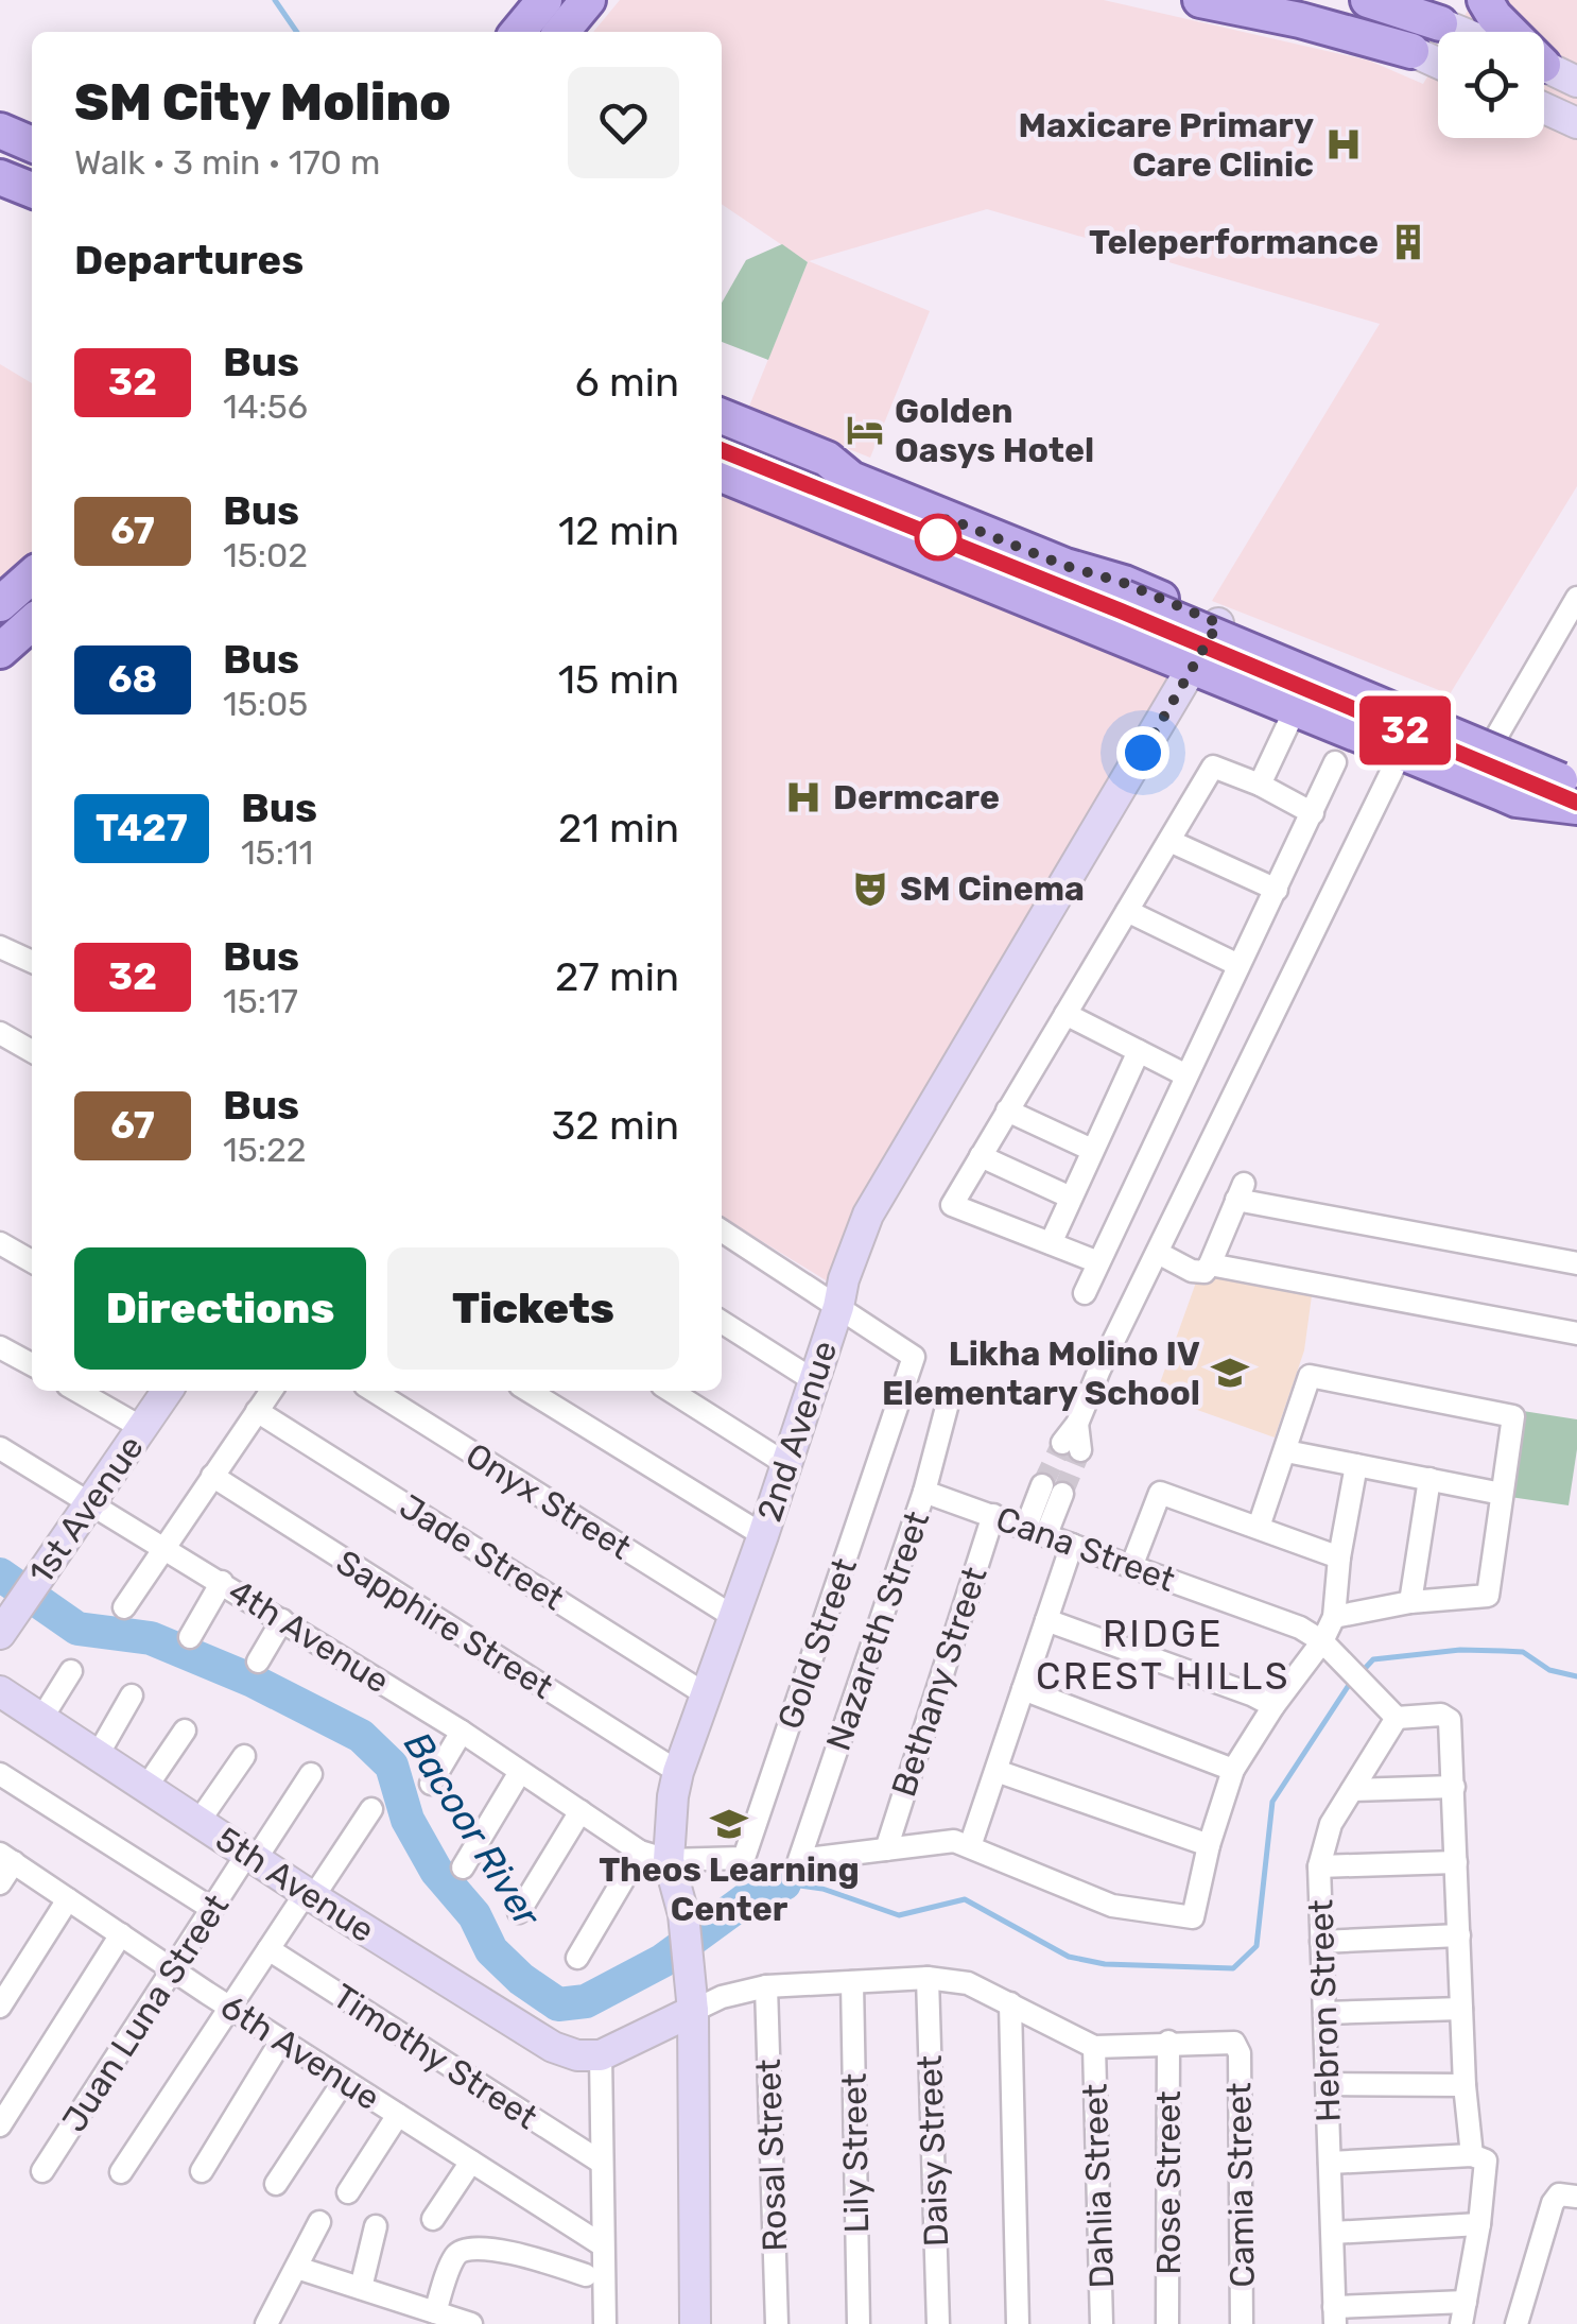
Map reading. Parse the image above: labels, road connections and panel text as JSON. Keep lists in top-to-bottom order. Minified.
{"streets":{"street":["2nd Avenue","Onyx Street","1st Avenue","Cana Street","Jade Street","Sapphire Street","Nazareth Street","4th Avenue","Gold Street","Bethany Street","5th Avenue","Hebron Street","Juan Luna Street","6th Avenue","Timothy Street","Daisy Street","Lily Street","Rosal Street","Rose Street","Camia Street","Dahlia Street"]},"crossings":[["2nd Avenue","Onyx Street"],["2nd Avenue","Jade Street"],["2nd Avenue","Sapphire Street"],["2nd Avenue","4th Avenue"],["2nd Avenue","Gold Street"],["1st Avenue","4th Avenue"],["Cana Street","Nazareth Street"],["Cana Street","Bethany Street"],["Cana Street","Hebron Street"],["Nazareth Street","Bethany Street"],["4th Avenue","Gold Street"],["5th Avenue","Juan Luna Street"],["Juan Luna Street","6th Avenue"],["Rose Street","Camia Street"]],"districts":["RIDGE CREST HILLS"],"water":["Bacoor River"],"places":{"hospital":["Maxicare Primary Care Clinic","Dermcare"],"building":["Teleperformance"],"hotel":["Golden Oasys Hotel"],"theatre":["SM Cinema"],"school or university":["Likha Molino IV Elementary School","Theos Learning Center"]},"lines":["bus line 32"],"page":{"on_map":"32","heading":[["SM City Molino","Walk · 3 min · 170 m"],"Departures"],"list":[{"mark":"32","name":"Bus","note":"14:56","value":"6 min"},{"mark":"67","name":"Bus","note":"15:02","value":"12 min"},{"mark":"68","name":"Bus","note":"15:05","value":"15 min"},{"mark":"T427","name":"Bus","note":"15:11","value":"21 min"},{"mark":"32","name":"Bus","note":"15:17","value":"27 min"},{"mark":"67","name":"Bus","note":"15:22","value":"32 min"}],"buttons":["Directions","Tickets"]}}
